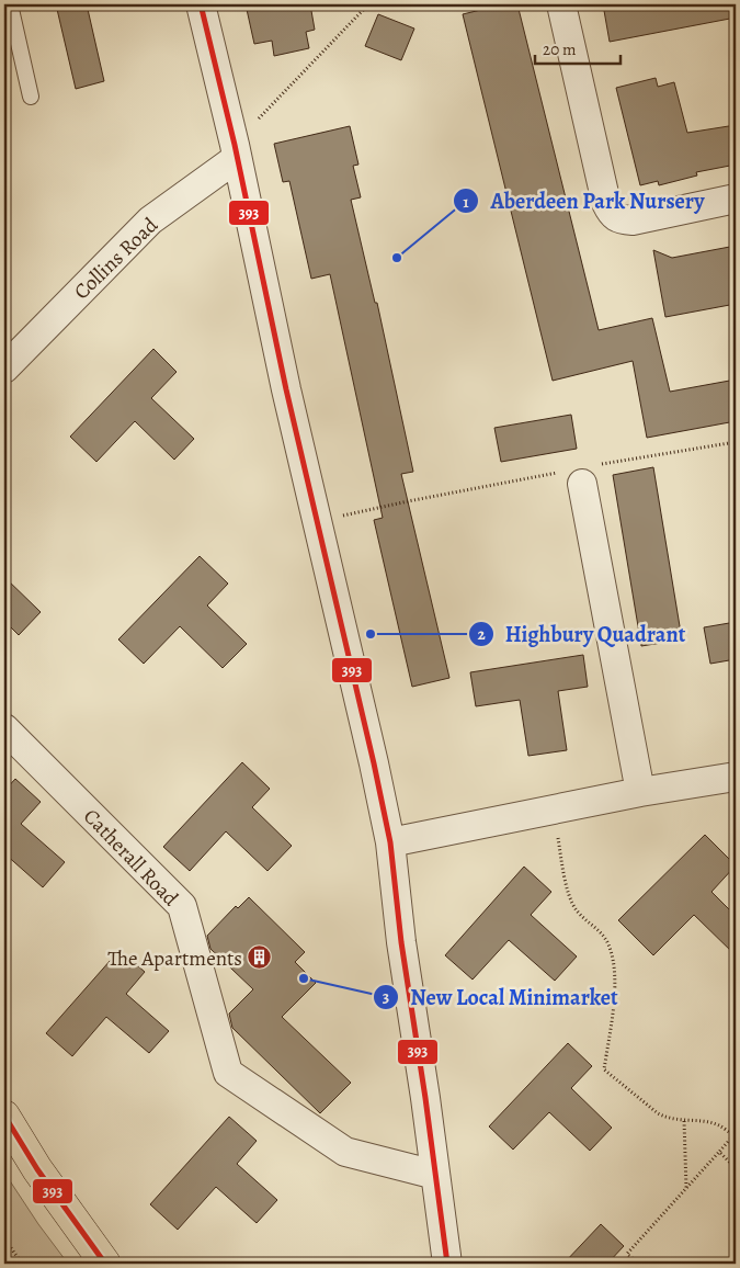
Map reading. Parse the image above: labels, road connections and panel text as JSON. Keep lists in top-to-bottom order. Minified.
{"streets":{"street":["Collins Road","Catherall Road"]},"places":{"other":["Aberdeen Park Nursery","Highbury Quadrant","New Local Minimarket"],"building":["The Apartments"]},"lines":["transit line 393"],"scale_bar":"20 m"}
